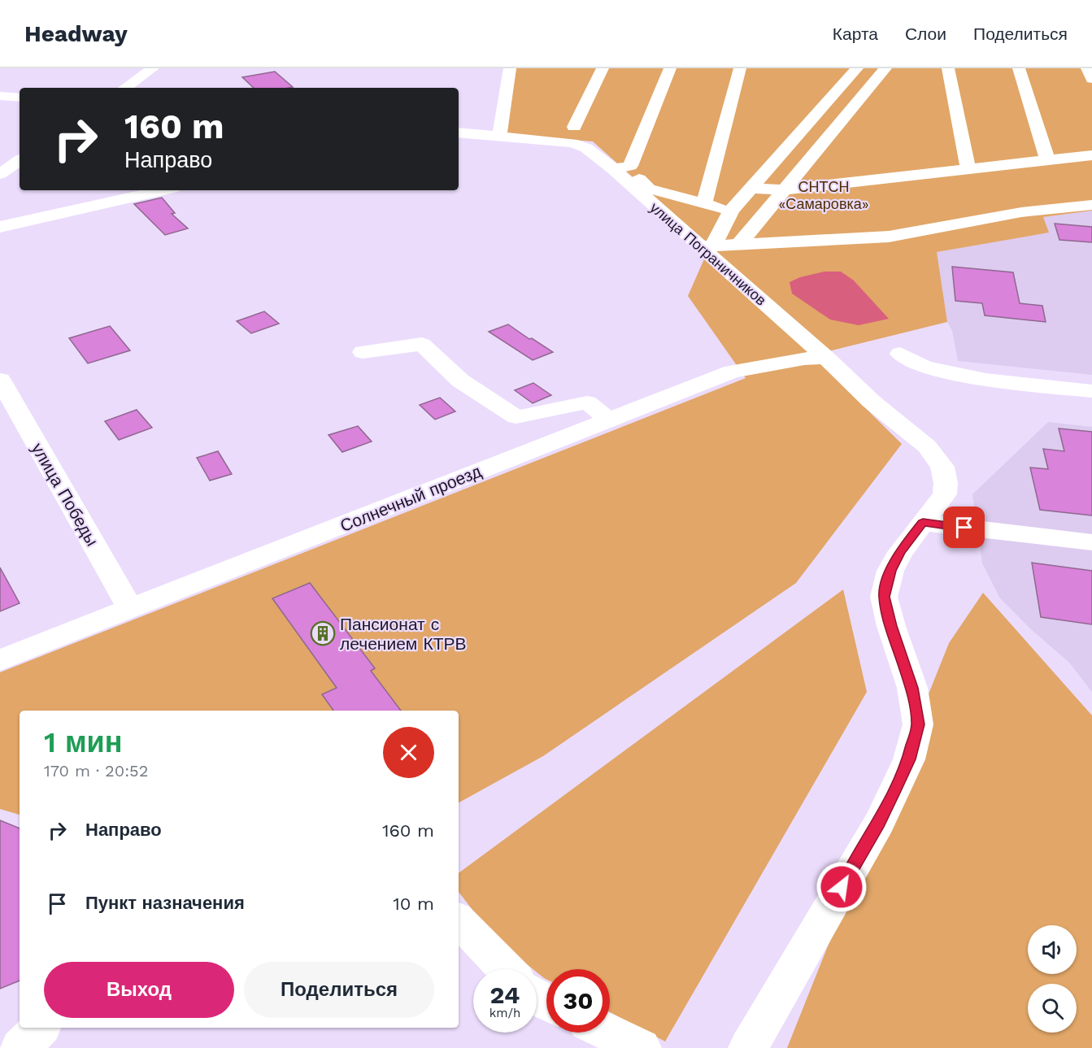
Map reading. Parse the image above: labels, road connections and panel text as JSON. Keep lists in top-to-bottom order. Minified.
{"streets":{"street":["улица Пограничников","улица Победы","Солнечный проезд"]},"crossings":[["улица Пограничников","Солнечный проезд"],["улица Победы","Солнечный проезд"]],"parks":["СНТСН «Самаровка»"],"places":{"building":["Пансионат с лечением КТРВ"]},"page":{"header":"Headway","nav":["Карта","Слои","Поделиться"],"turn":["160 m","Направо"],"heading":["1 мин","170 m · 20:52"],"list":[{"name":"Направо","value":"160 m"},{"name":"Пункт назначения","value":"10 m"}],"buttons":["Выход","Поделиться"],"speed":"24 km/h","limit":"30"}}
